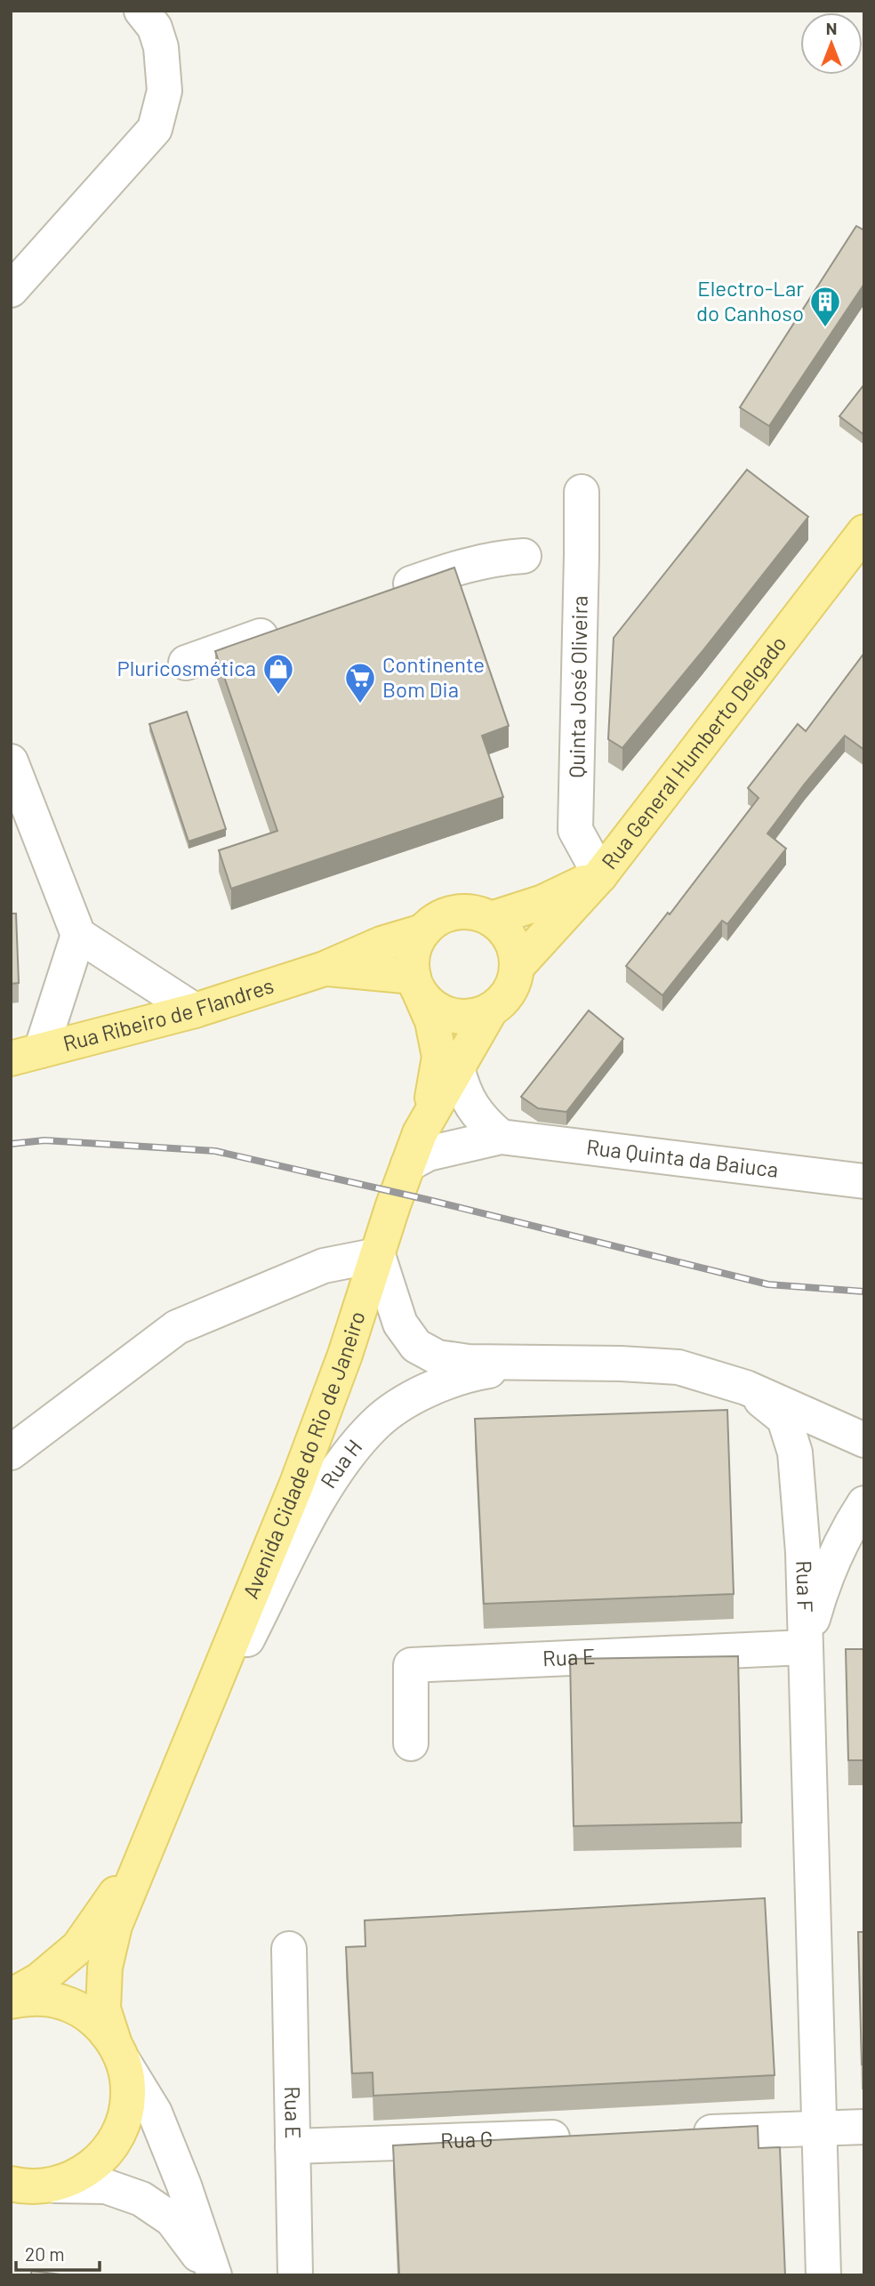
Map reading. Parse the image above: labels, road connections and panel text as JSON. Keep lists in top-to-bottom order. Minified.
{"streets":{"main road":["Rua General Humberto Delgado","Rua Ribeiro de Flandres","Avenida Cidade do Rio de Janeiro"],"street":["Quinta José Oliveira","Rua Quinta da Baiuca","Rua H","Rua F","Rua E","Rua G"]},"crossings":[["Quinta José Oliveira","Rua General Humberto Delgado"],["Rua General Humberto Delgado","Rua Ribeiro de Flandres"],["Rua Quinta da Baiuca","Avenida Cidade do Rio de Janeiro"],["Avenida Cidade do Rio de Janeiro","Rua H"],["Rua H","Rua F"],["Rua F","Rua E"],["Rua E","Rua G"]],"places":{"building":["Electro-Lar do Canhoso"],"shop":["Pluricosmética"],"supermarket":["Continente Bom Dia"]},"scale_bar":"20 m","north":"top"}
